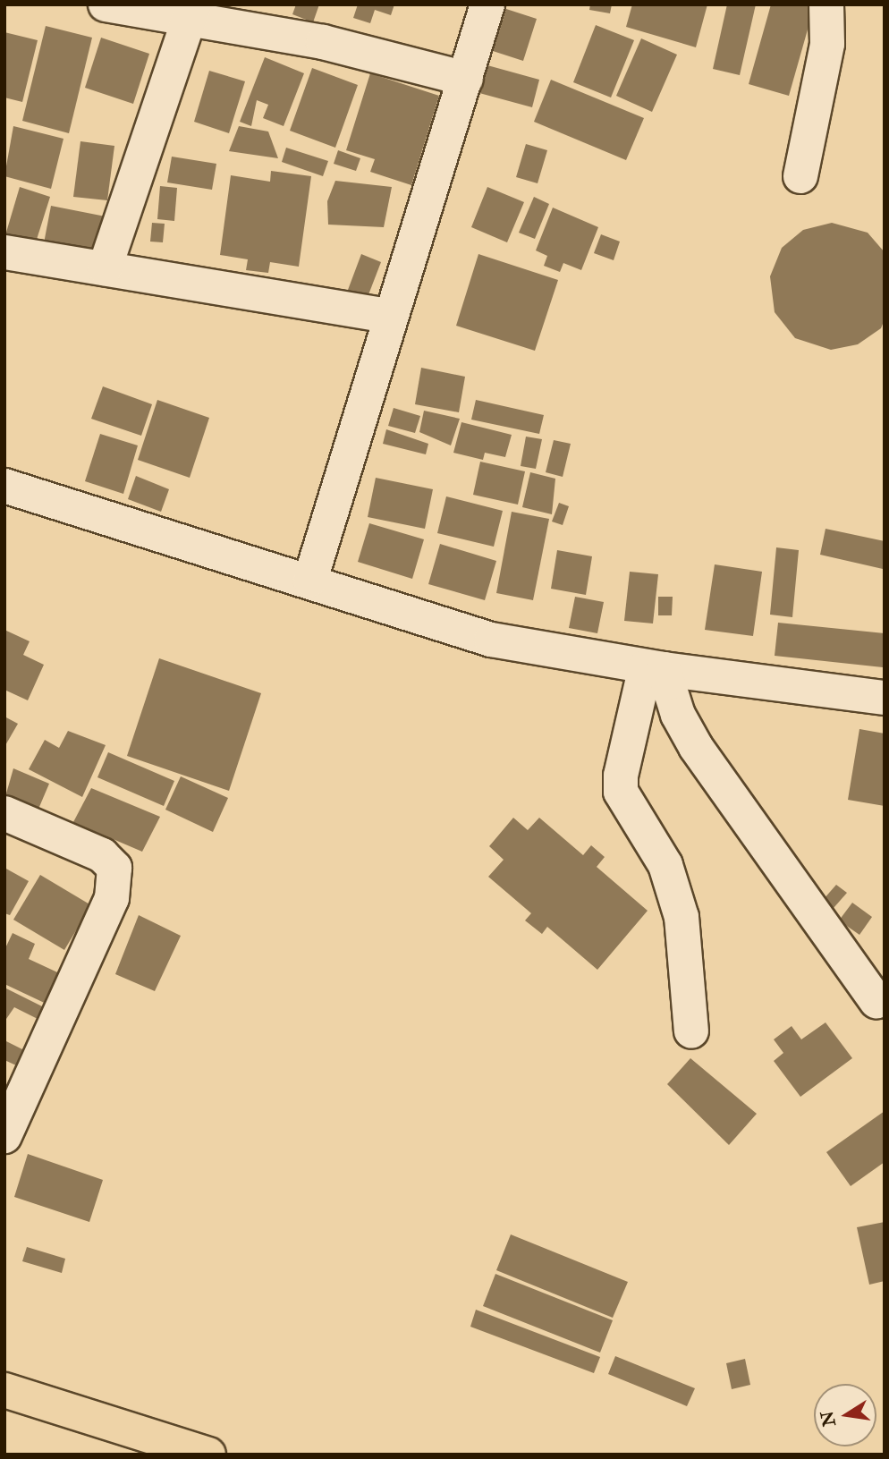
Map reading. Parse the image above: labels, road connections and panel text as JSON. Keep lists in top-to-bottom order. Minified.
{"north":"left"}
